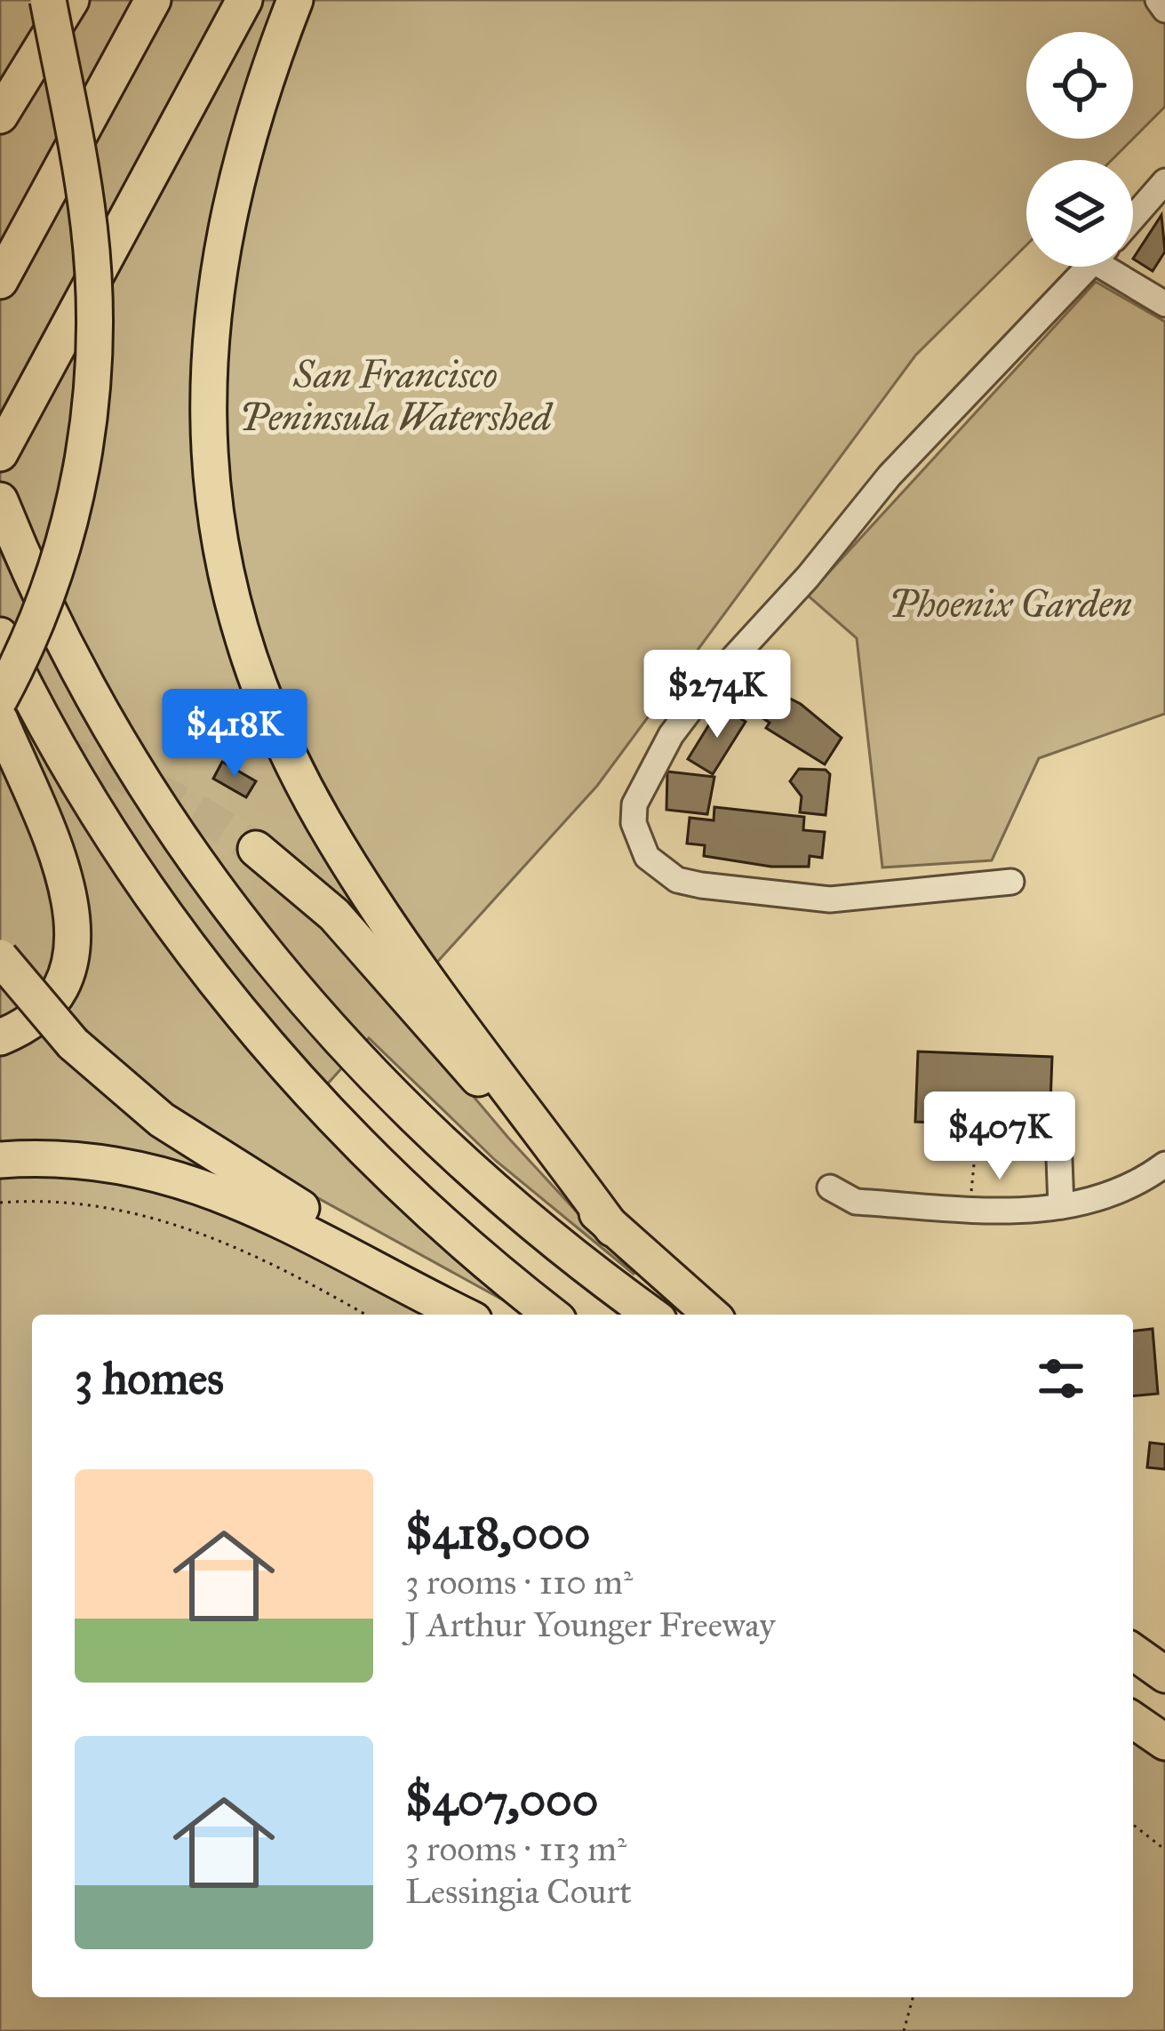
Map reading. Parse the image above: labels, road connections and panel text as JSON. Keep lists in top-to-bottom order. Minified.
{"parks":["San Francisco Peninsula Watershed","Phoenix Garden"],"page":{"price":["$274K","$418K","$407K"],"heading":"3 homes","list":[{"name":"$418,000","note":"3 rooms · 110 m² · J Arthur Younger Freeway"},{"name":"$407,000","note":"3 rooms · 113 m² · Lessingia Court"}]}}
